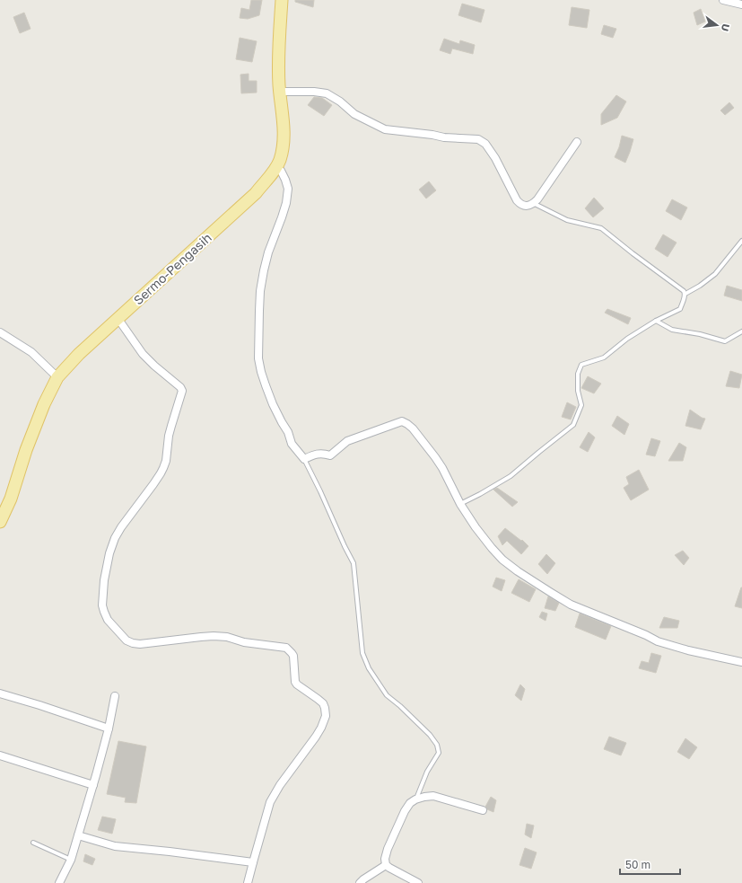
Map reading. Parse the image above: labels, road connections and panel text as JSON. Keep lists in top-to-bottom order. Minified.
{"streets":{"main road":["Sermo-Pengasih"]},"scale_bar":"50 m","north":"right"}
